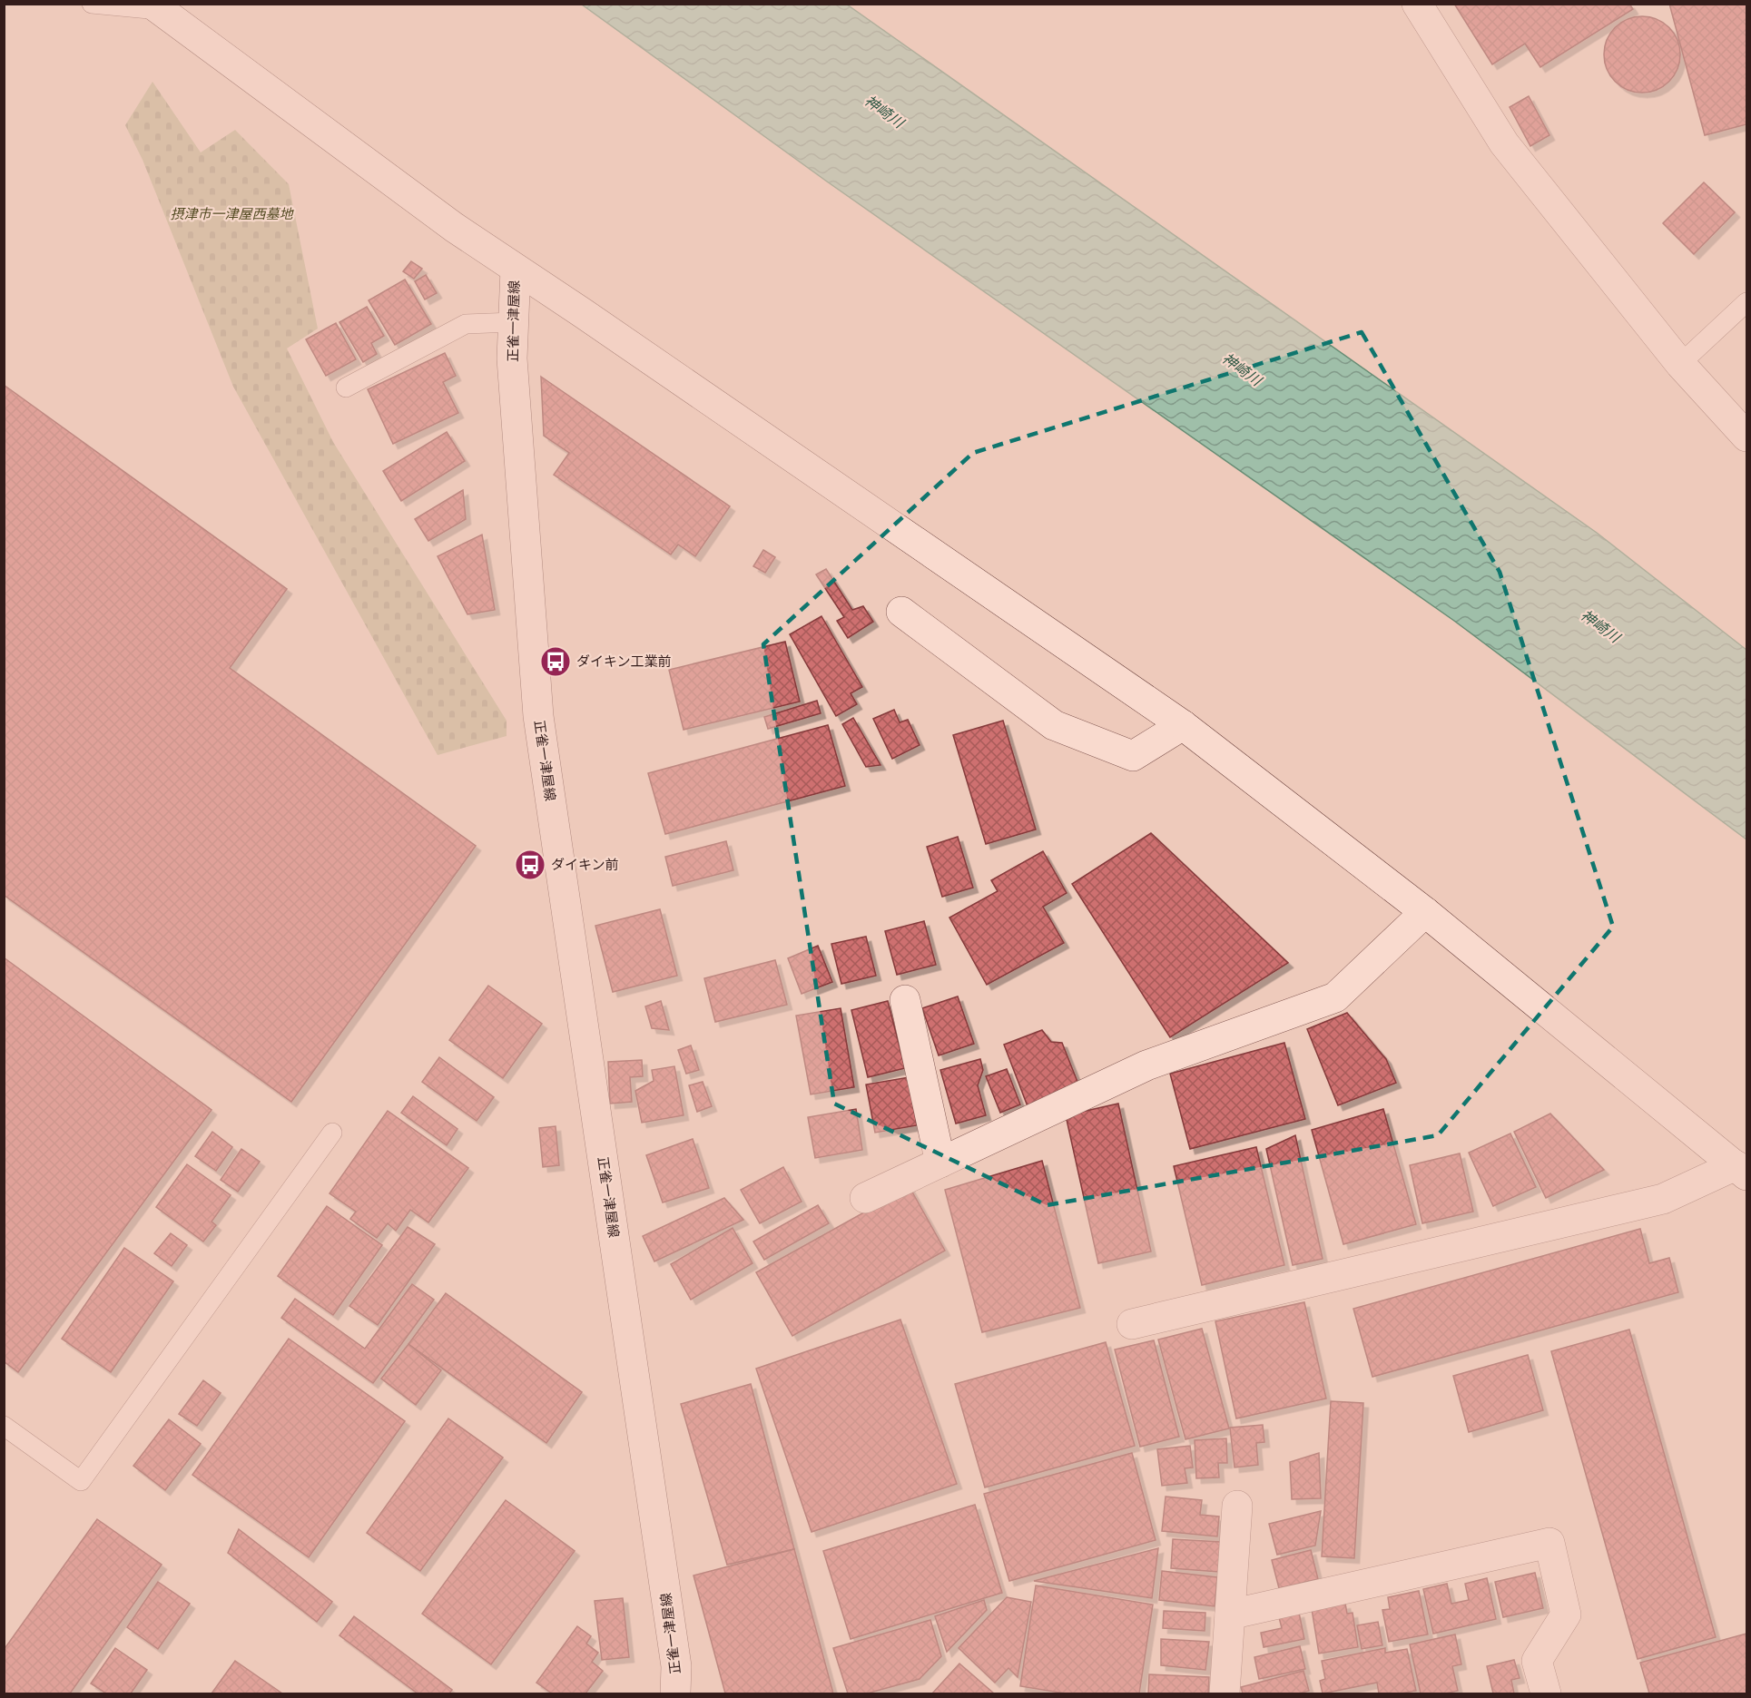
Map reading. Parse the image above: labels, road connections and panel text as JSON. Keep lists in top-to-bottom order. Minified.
{"streets":{"street":["正雀一津屋線"]},"water":["神崎川"],"parks":["摂津市一津屋西墓地"],"places":{"bus stop":["ダイキン工業前","ダイキン前"]}}
